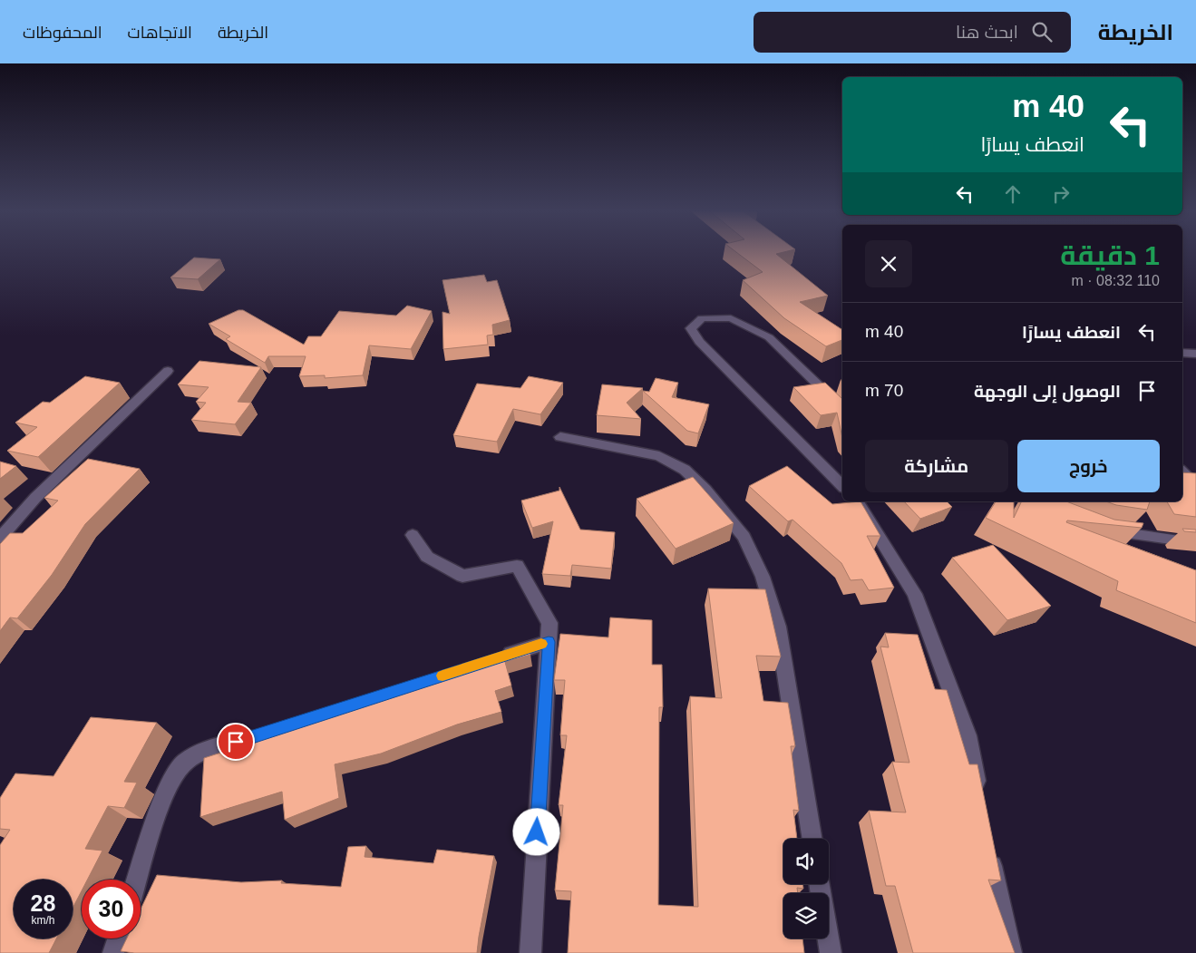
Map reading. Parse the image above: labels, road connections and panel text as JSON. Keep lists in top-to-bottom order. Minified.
{"page":{"header":"الخريطة","search":"ابحث هنا","nav":["الخريطة","الاتجاهات","المحفوظات"],"turn":["40 m","انعطف يسارًا"],"heading":["1 دقيقة","110 m · 08:32"],"list":[{"name":"انعطف يسارًا","value":"40 m"},{"name":"الوصول إلى الوجهة","value":"70 m"}],"buttons":["خروج","مشاركة"],"speed":"28 km/h","limit":"30"}}
